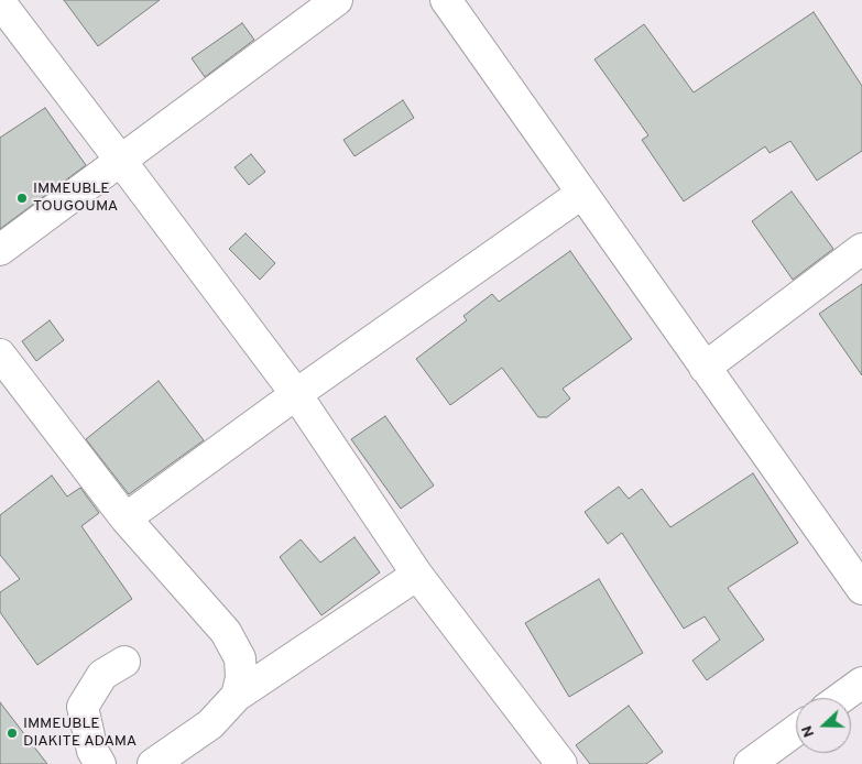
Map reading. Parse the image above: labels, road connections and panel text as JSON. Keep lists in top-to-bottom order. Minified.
{"places":["IMMEUBLE TOUGOUMA","IMMEUBLE DIAKITE ADAMA"],"north":"left"}
